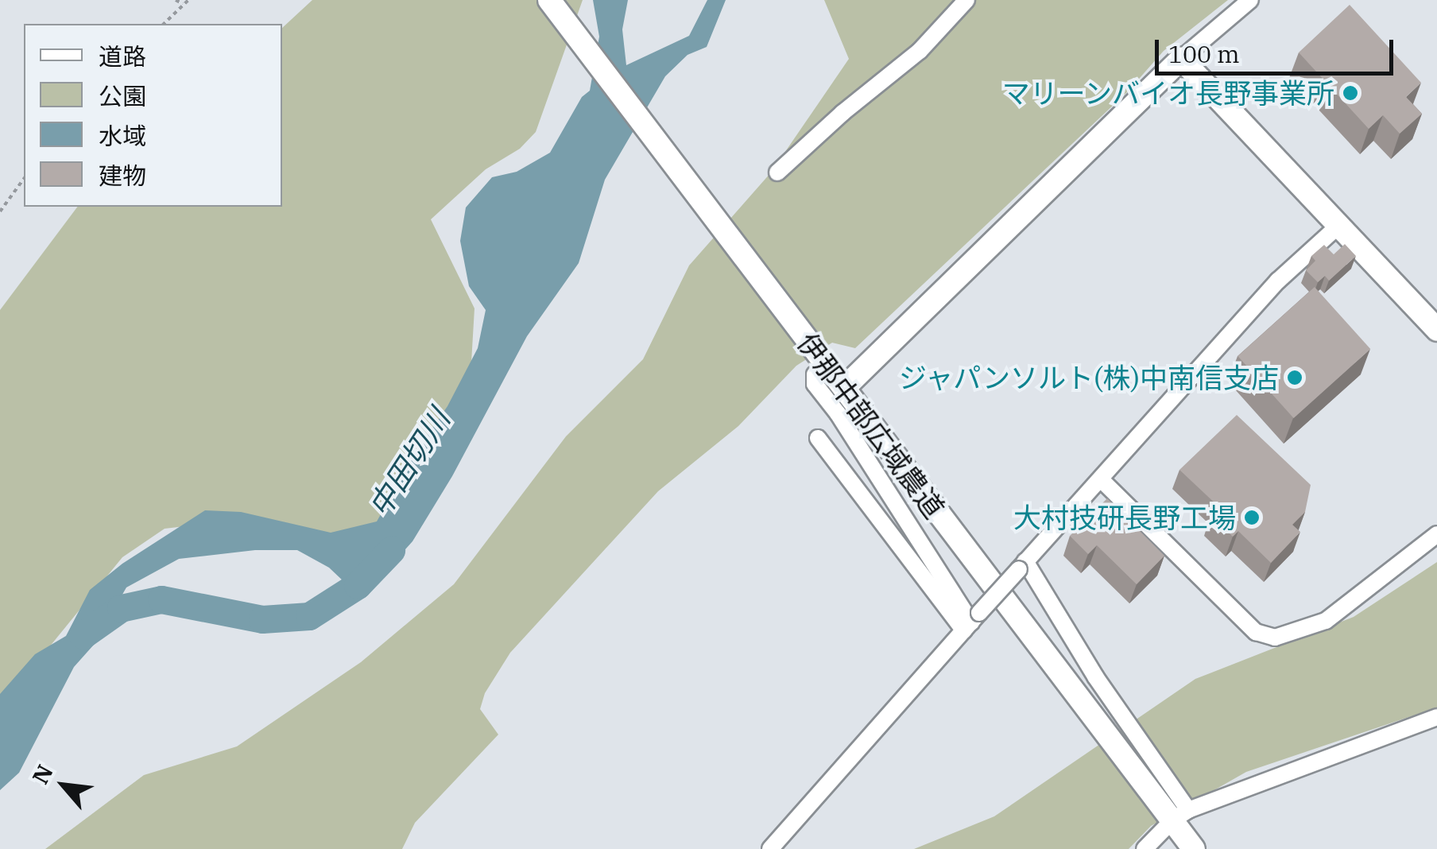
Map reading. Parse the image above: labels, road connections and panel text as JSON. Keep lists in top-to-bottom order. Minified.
{"streets":{"street":["伊那中部広域農道"]},"water":["中田切川"],"places":["マリーンバイオ長野事業所","ジャパンソルト(株)中南信支店","大村技研長野工場"],"legend":["道路","公園","水域","建物"],"scale_bar":"100 m","north":"top left"}
